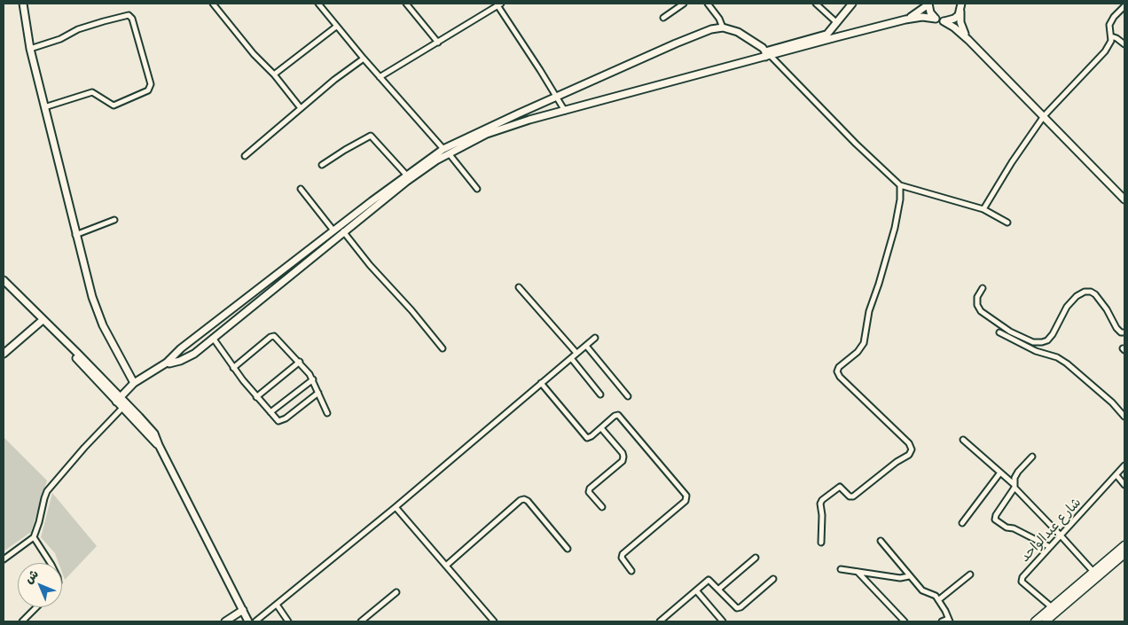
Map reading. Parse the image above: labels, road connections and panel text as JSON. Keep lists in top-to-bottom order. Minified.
{"streets":{"street":["شارع عبدالواحد"]},"north":"top left"}
